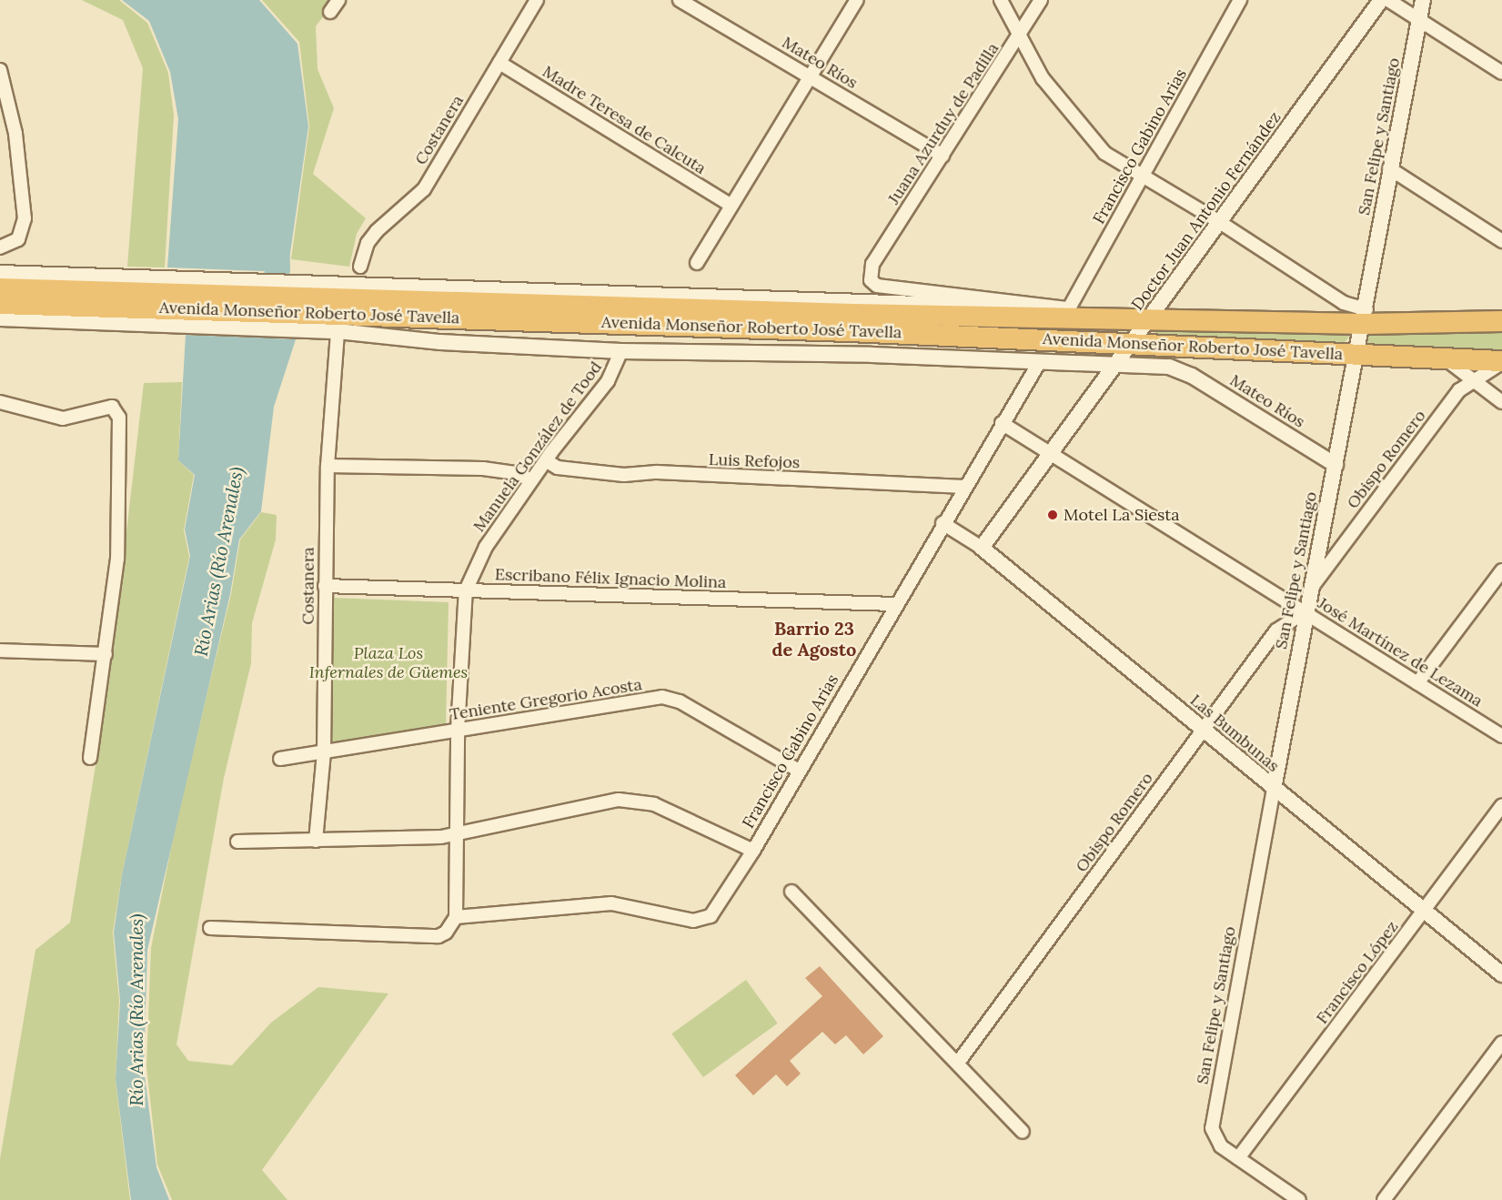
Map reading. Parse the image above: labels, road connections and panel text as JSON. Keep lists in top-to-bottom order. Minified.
{"streets":{"highway":["Avenida Monseñor Roberto José Tavella"],"street":["Mateo Ríos","Madre Teresa de Calcuta","Juana Azurduy de Padilla","Costanera","San Felipe y Santiago","Francisco Gabino Arias","Doctor Juan Antonio Fernández","Manuela González de Tood","Obispo Romero","Luis Refojos","Escribano Félix Ignacio Molina","José Martínez de Lezama","Teniente Gregorio Acosta","Las Bumbunas","Francisco López"]},"crossings":[["Mateo Ríos","Juana Azurduy de Padilla"],["Mateo Ríos","Costanera"],["Mateo Ríos","San Felipe y Santiago"],["Mateo Ríos","Francisco Gabino Arias"],["Mateo Ríos","Doctor Juan Antonio Fernández"],["Mateo Ríos","Avenida Monseñor Roberto José Tavella"],["Mateo Ríos","Manuela González de Tood"],["Madre Teresa de Calcuta","Costanera"],["Juana Azurduy de Padilla","Francisco Gabino Arias"],["Costanera","Avenida Monseñor Roberto José Tavella"],["Costanera","Escribano Félix Ignacio Molina"],["Costanera","Teniente Gregorio Acosta"],["San Felipe y Santiago","Avenida Monseñor Roberto José Tavella"],["San Felipe y Santiago","Obispo Romero"],["San Felipe y Santiago","José Martínez de Lezama"],["San Felipe y Santiago","Las Bumbunas"],["San Felipe y Santiago","Francisco López"],["Francisco Gabino Arias","Manuela González de Tood"],["Francisco Gabino Arias","Luis Refojos"],["Francisco Gabino Arias","Escribano Félix Ignacio Molina"],["Francisco Gabino Arias","José Martínez de Lezama"],["Francisco Gabino Arias","Teniente Gregorio Acosta"],["Francisco Gabino Arias","Las Bumbunas"],["Doctor Juan Antonio Fernández","Avenida Monseñor Roberto José Tavella"],["Doctor Juan Antonio Fernández","José Martínez de Lezama"],["Doctor Juan Antonio Fernández","Las Bumbunas"],["Avenida Monseñor Roberto José Tavella","Obispo Romero"],["Manuela González de Tood","Luis Refojos"],["Manuela González de Tood","Escribano Félix Ignacio Molina"],["Manuela González de Tood","Teniente Gregorio Acosta"],["Obispo Romero","José Martínez de Lezama"],["Obispo Romero","Las Bumbunas"],["Las Bumbunas","Francisco López"]],"districts":["Barrio 23 de Agosto"],"water":["Río Arias (Río Arenales)"],"parks":["Plaza Los Infernales de Güemes"],"places":["Motel La Siesta"]}
